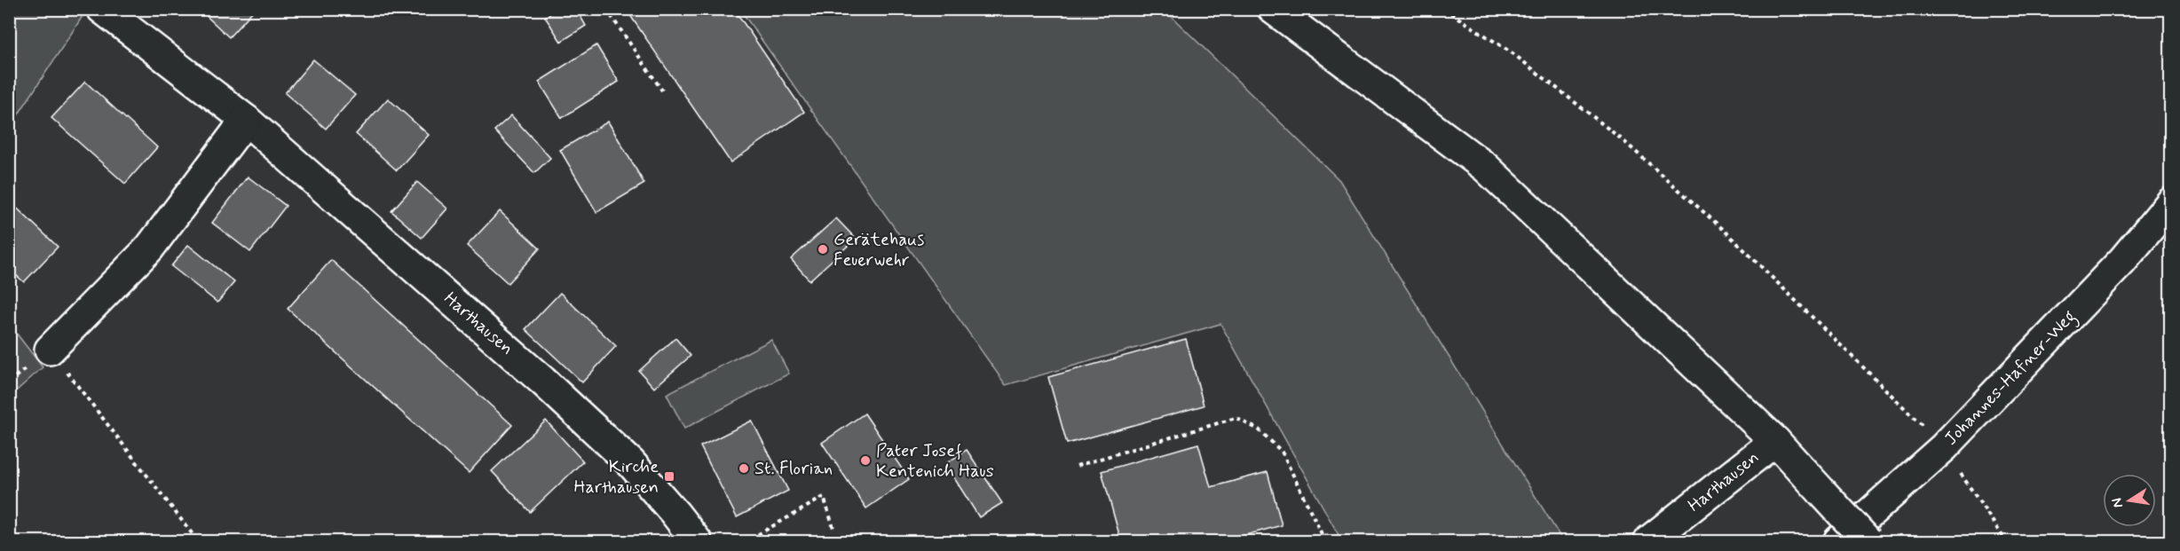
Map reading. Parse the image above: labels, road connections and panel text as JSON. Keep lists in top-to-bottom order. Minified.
{"streets":{"street":["Harthausen","Johannes-Hafner-Weg"]},"places":{"other":["Gerätehaus Feuerwehr","Pater Josef Kentenich Haus","St. Florian"],"transit":["Kirche Harthausen"]},"north":"left"}
